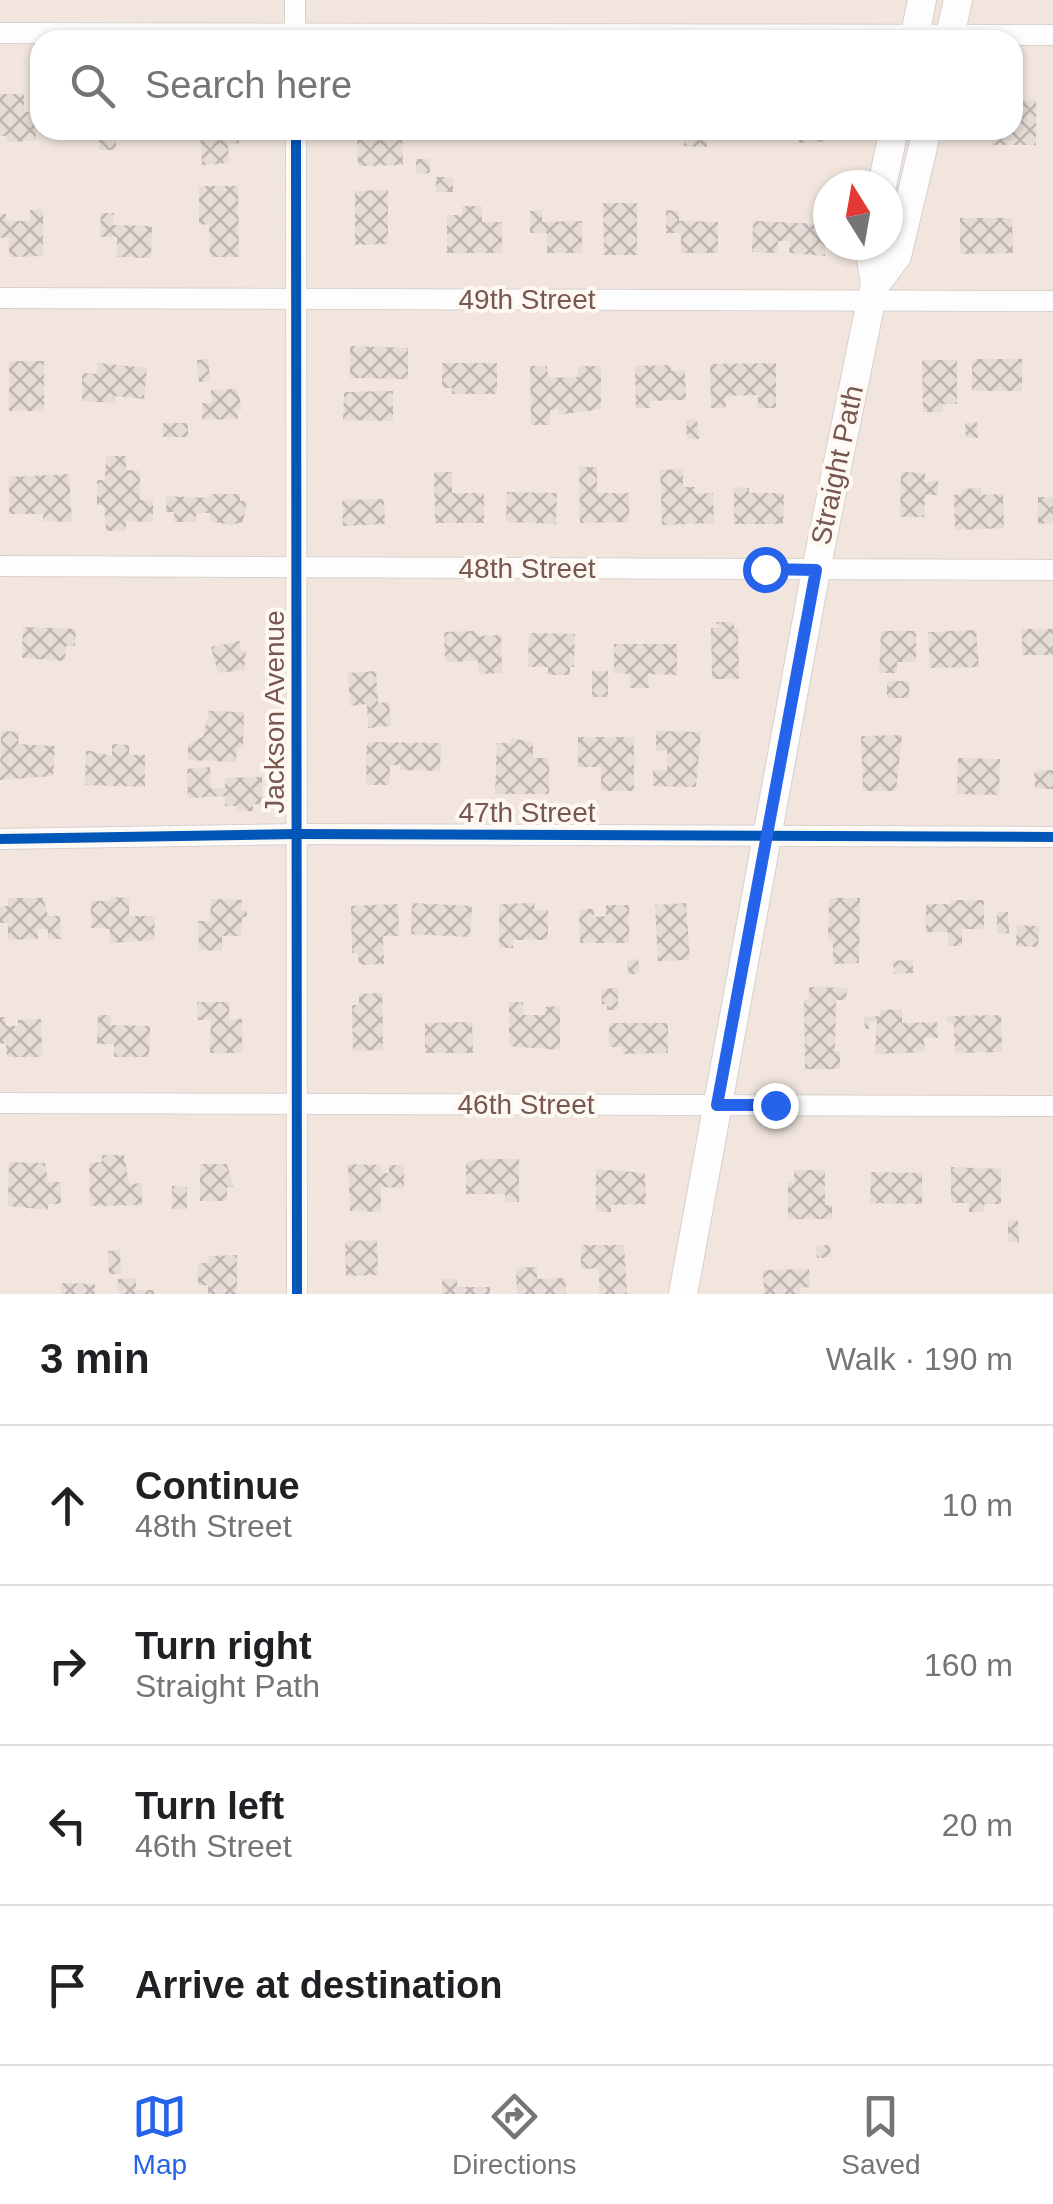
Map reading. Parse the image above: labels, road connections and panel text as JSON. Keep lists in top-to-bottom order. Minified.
{"streets":{"main road":["Straight Path"],"street":["49th Street","48th Street","Jackson Avenue","47th Street","46th Street"]},"crossings":[["49th Street","Straight Path"],["49th Street","Jackson Avenue"],["Straight Path","48th Street"],["Straight Path","47th Street"],["Straight Path","46th Street"],["48th Street","Jackson Avenue"],["Jackson Avenue","47th Street"],["Jackson Avenue","46th Street"]],"north":"top","page":{"search":"Search here","heading":["3 min","Walk · 190 m"],"list":[["Continue","48th Street","10 m"],["Turn right","Straight Path","160 m"],["Turn left","46th Street","20 m"],"Arrive at destination"],"nav":["Map","Directions","Saved"]}}
